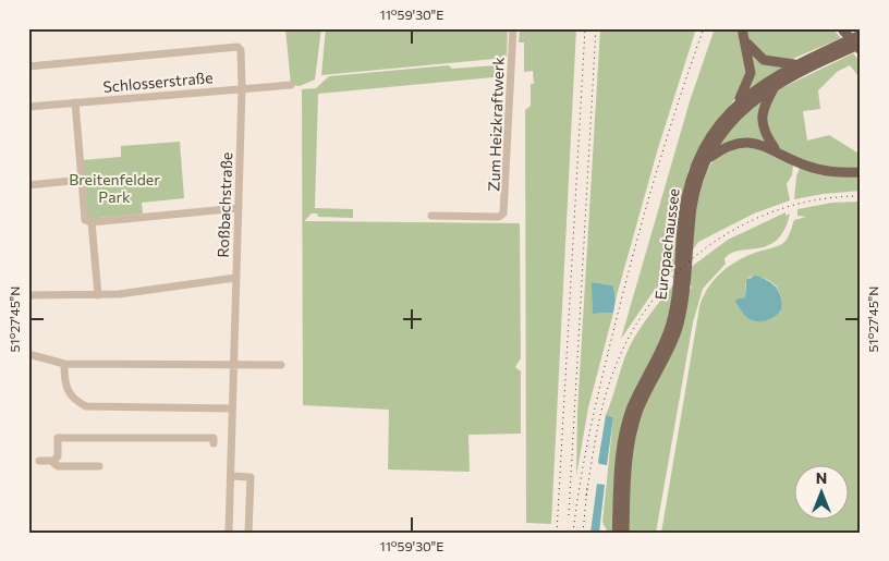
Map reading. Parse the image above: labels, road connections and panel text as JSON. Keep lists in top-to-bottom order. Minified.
{"streets":{"main road":["Europachaussee"],"street":["Schlosserstraße","Zum Heizkraftwerk","Roßbachstraße"]},"crossings":[["Schlosserstraße","Roßbachstraße"]],"parks":["Breitenfelder Park"],"north":"top","coordinates":["11°59'30\"E","51°27'45\"N"]}
